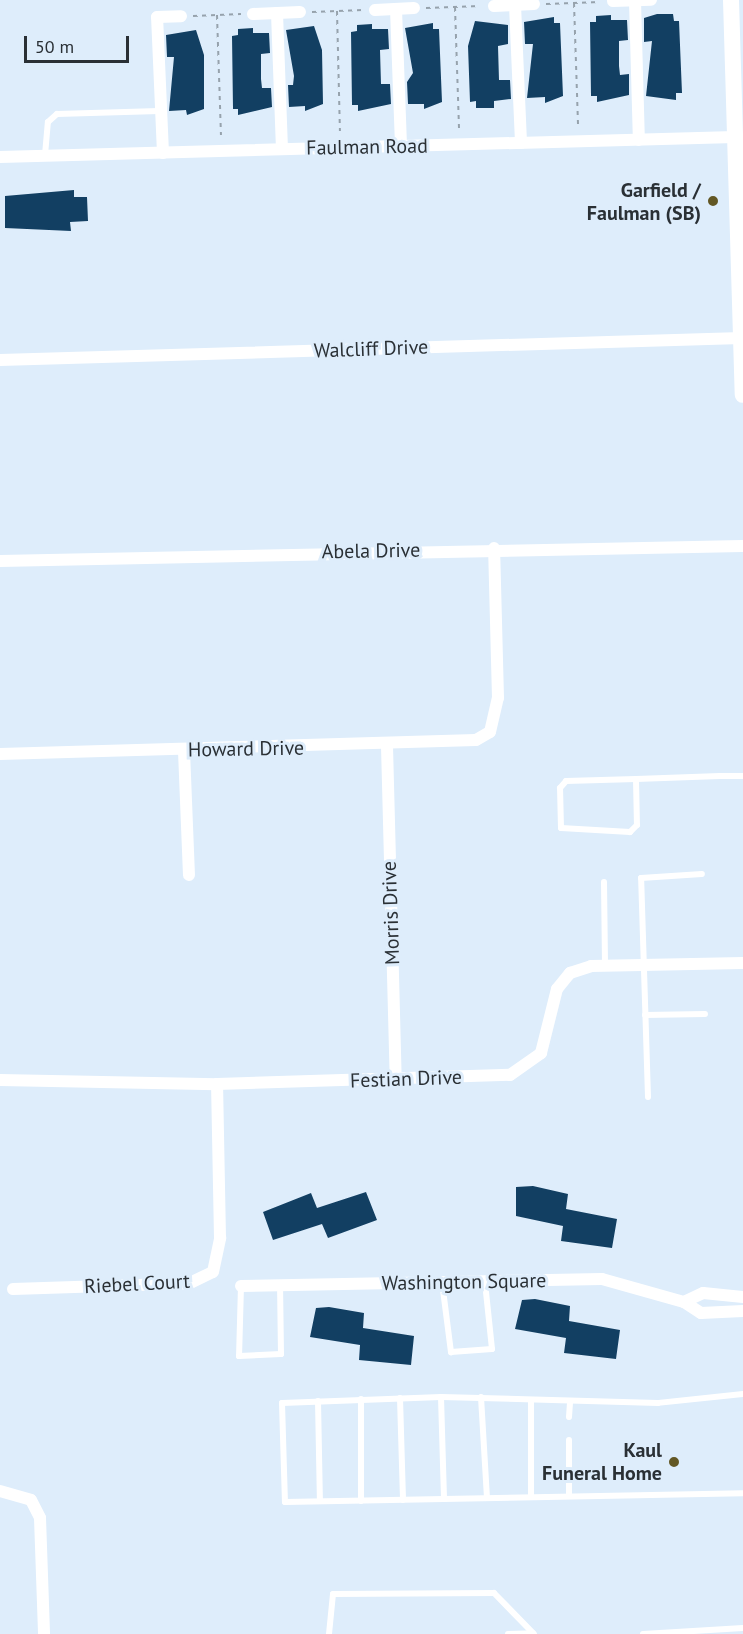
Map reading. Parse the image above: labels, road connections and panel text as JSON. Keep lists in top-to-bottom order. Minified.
{"streets":{"street":["Faulman Road","Walcliff Drive","Abela Drive","Howard Drive","Morris Drive","Festian Drive","Washington Square","Riebel Court"]},"crossings":[["Abela Drive","Howard Drive"],["Howard Drive","Morris Drive"],["Morris Drive","Festian Drive"],["Festian Drive","Riebel Court"]],"places":["Garfield / Faulman (SB)","Kaul Funeral Home"],"scale_bar":"50 m"}
